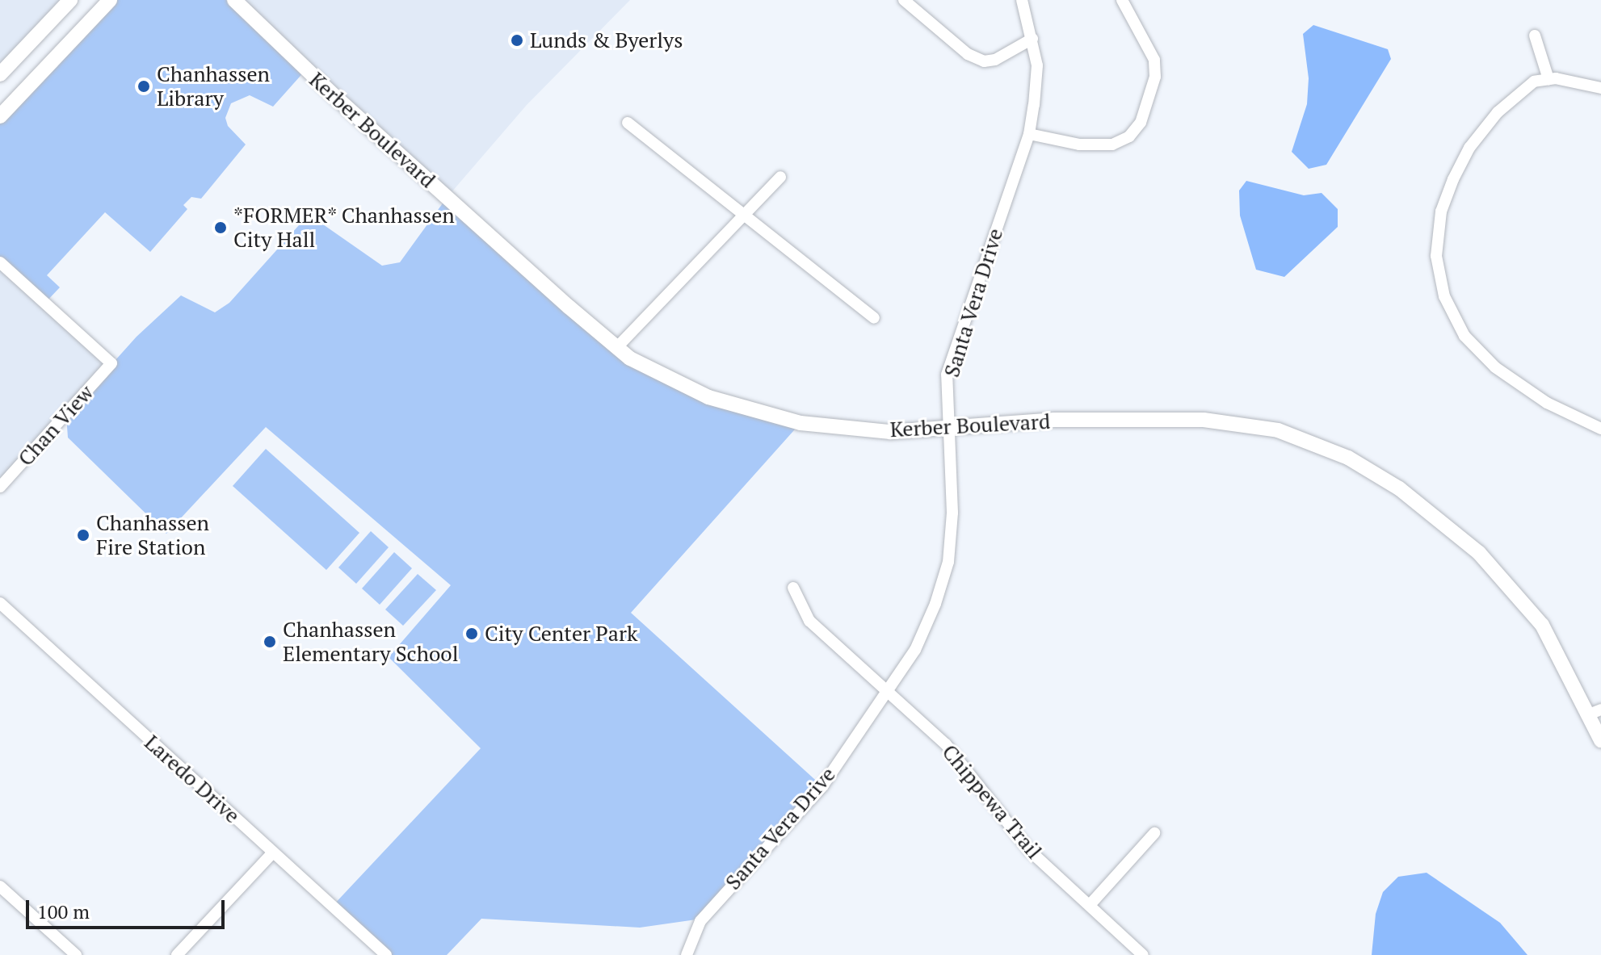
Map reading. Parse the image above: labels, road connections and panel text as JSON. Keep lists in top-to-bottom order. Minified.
{"streets":{"street":["Kerber Boulevard","Santa Vera Drive","Chan View","Laredo Drive","Chippewa Trail"]},"crossings":[["Kerber Boulevard","Santa Vera Drive"],["Santa Vera Drive","Chippewa Trail"]],"places":["Lunds & Byerlys","Chanhassen Library","*FORMER* Chanhassen City Hall","Chanhassen Fire Station","City Center Park","Chanhassen Elementary School"],"scale_bar":"100 m"}
